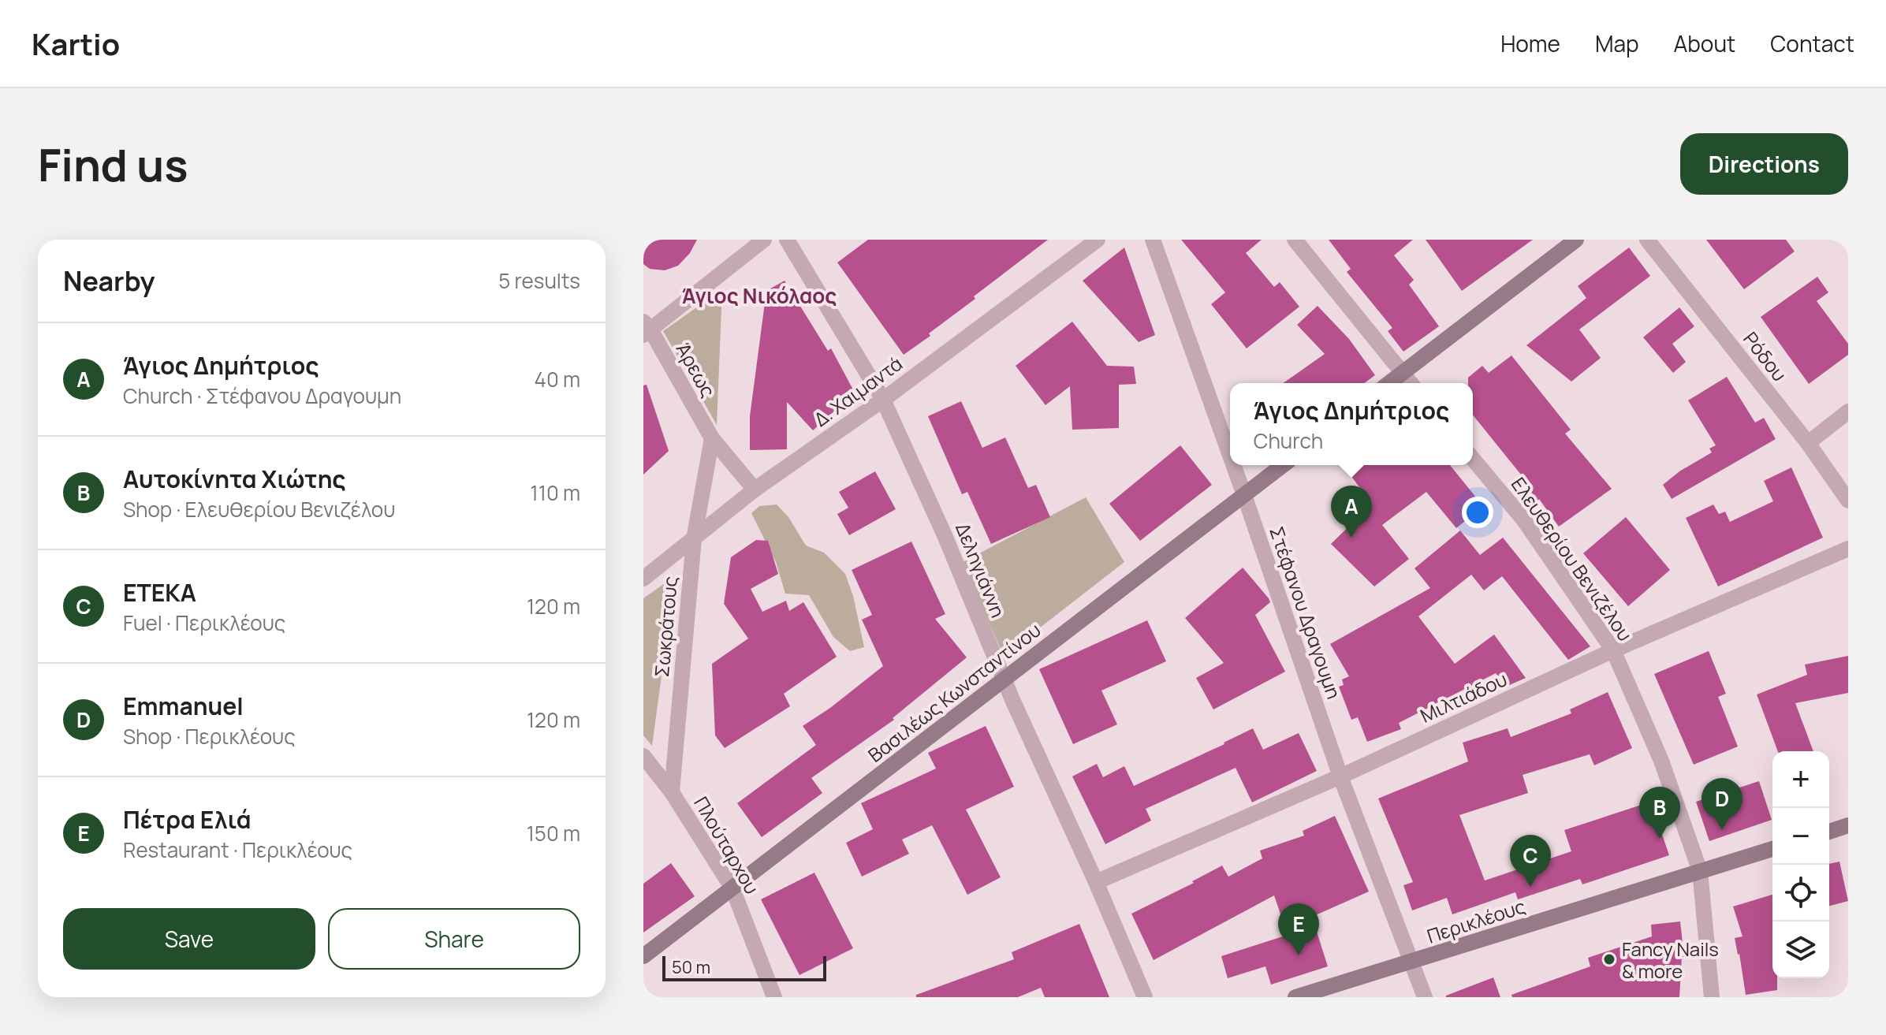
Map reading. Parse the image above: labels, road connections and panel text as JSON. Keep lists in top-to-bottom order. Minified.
{"streets":{"street":["Ρόδου","Άρεως","Δ. Χαιμαντά","Ελευθερίου Βενιζέλου","Δεληγιάννη","Στέφανου Δραγουμη","Σωκράτους","Βασιλέως Κωνσταντίνου","Μιλτιάδου","Πλούταρχου","Περικλέους"]},"crossings":[["Άρεως","Δ. Χαιμαντά"],["Δ. Χαιμαντά","Δεληγιάννη"],["Δ. Χαιμαντά","Σωκράτους"],["Ελευθερίου Βενιζέλου","Μιλτιάδου"],["Ελευθερίου Βενιζέλου","Περικλέους"],["Δεληγιάννη","Βασιλέως Κωνσταντίνου"],["Δεληγιάννη","Μιλτιάδου"],["Στέφανου Δραγουμη","Βασιλέως Κωνσταντίνου"],["Στέφανου Δραγουμη","Μιλτιάδου"],["Στέφανου Δραγουμη","Περικλέους"],["Σωκράτους","Πλούταρχου"],["Βασιλέως Κωνσταντίνου","Πλούταρχου"]],"districts":["Άγιος Νικόλαος"],"places":["Fancy Nails & more"],"scale_bar":"50 m","page":{"header":"Kartio","nav":["Home","Map","About","Contact"],"buttons":["Directions",["Save","Share"]],"title":"Find us","heading":["Nearby","5 results"],"list":[{"mark":"A","name":"Άγιος Δημήτριος","note":"Church · Στέφανου Δραγουμη","value":"40 m"},{"mark":"B","name":"Αυτοκίνητα Χιώτης","note":"Shop · Ελευθερίου Βενιζέλου","value":"110 m"},{"mark":"C","name":"ΕΤΕΚΑ","note":"Fuel · Περικλέους","value":"120 m"},{"mark":"D","name":"Emmanuel","note":"Shop · Περικλέους","value":"120 m"},{"mark":"E","name":"Πέτρα Ελιά","note":"Restaurant · Περικλέους","value":"150 m"}],"popup":["Άγιος Δημήτριος","Church"],"pins":["A","D","B","C","E"],"map_buttons":["+","−"],"scale":"50 m"}}
